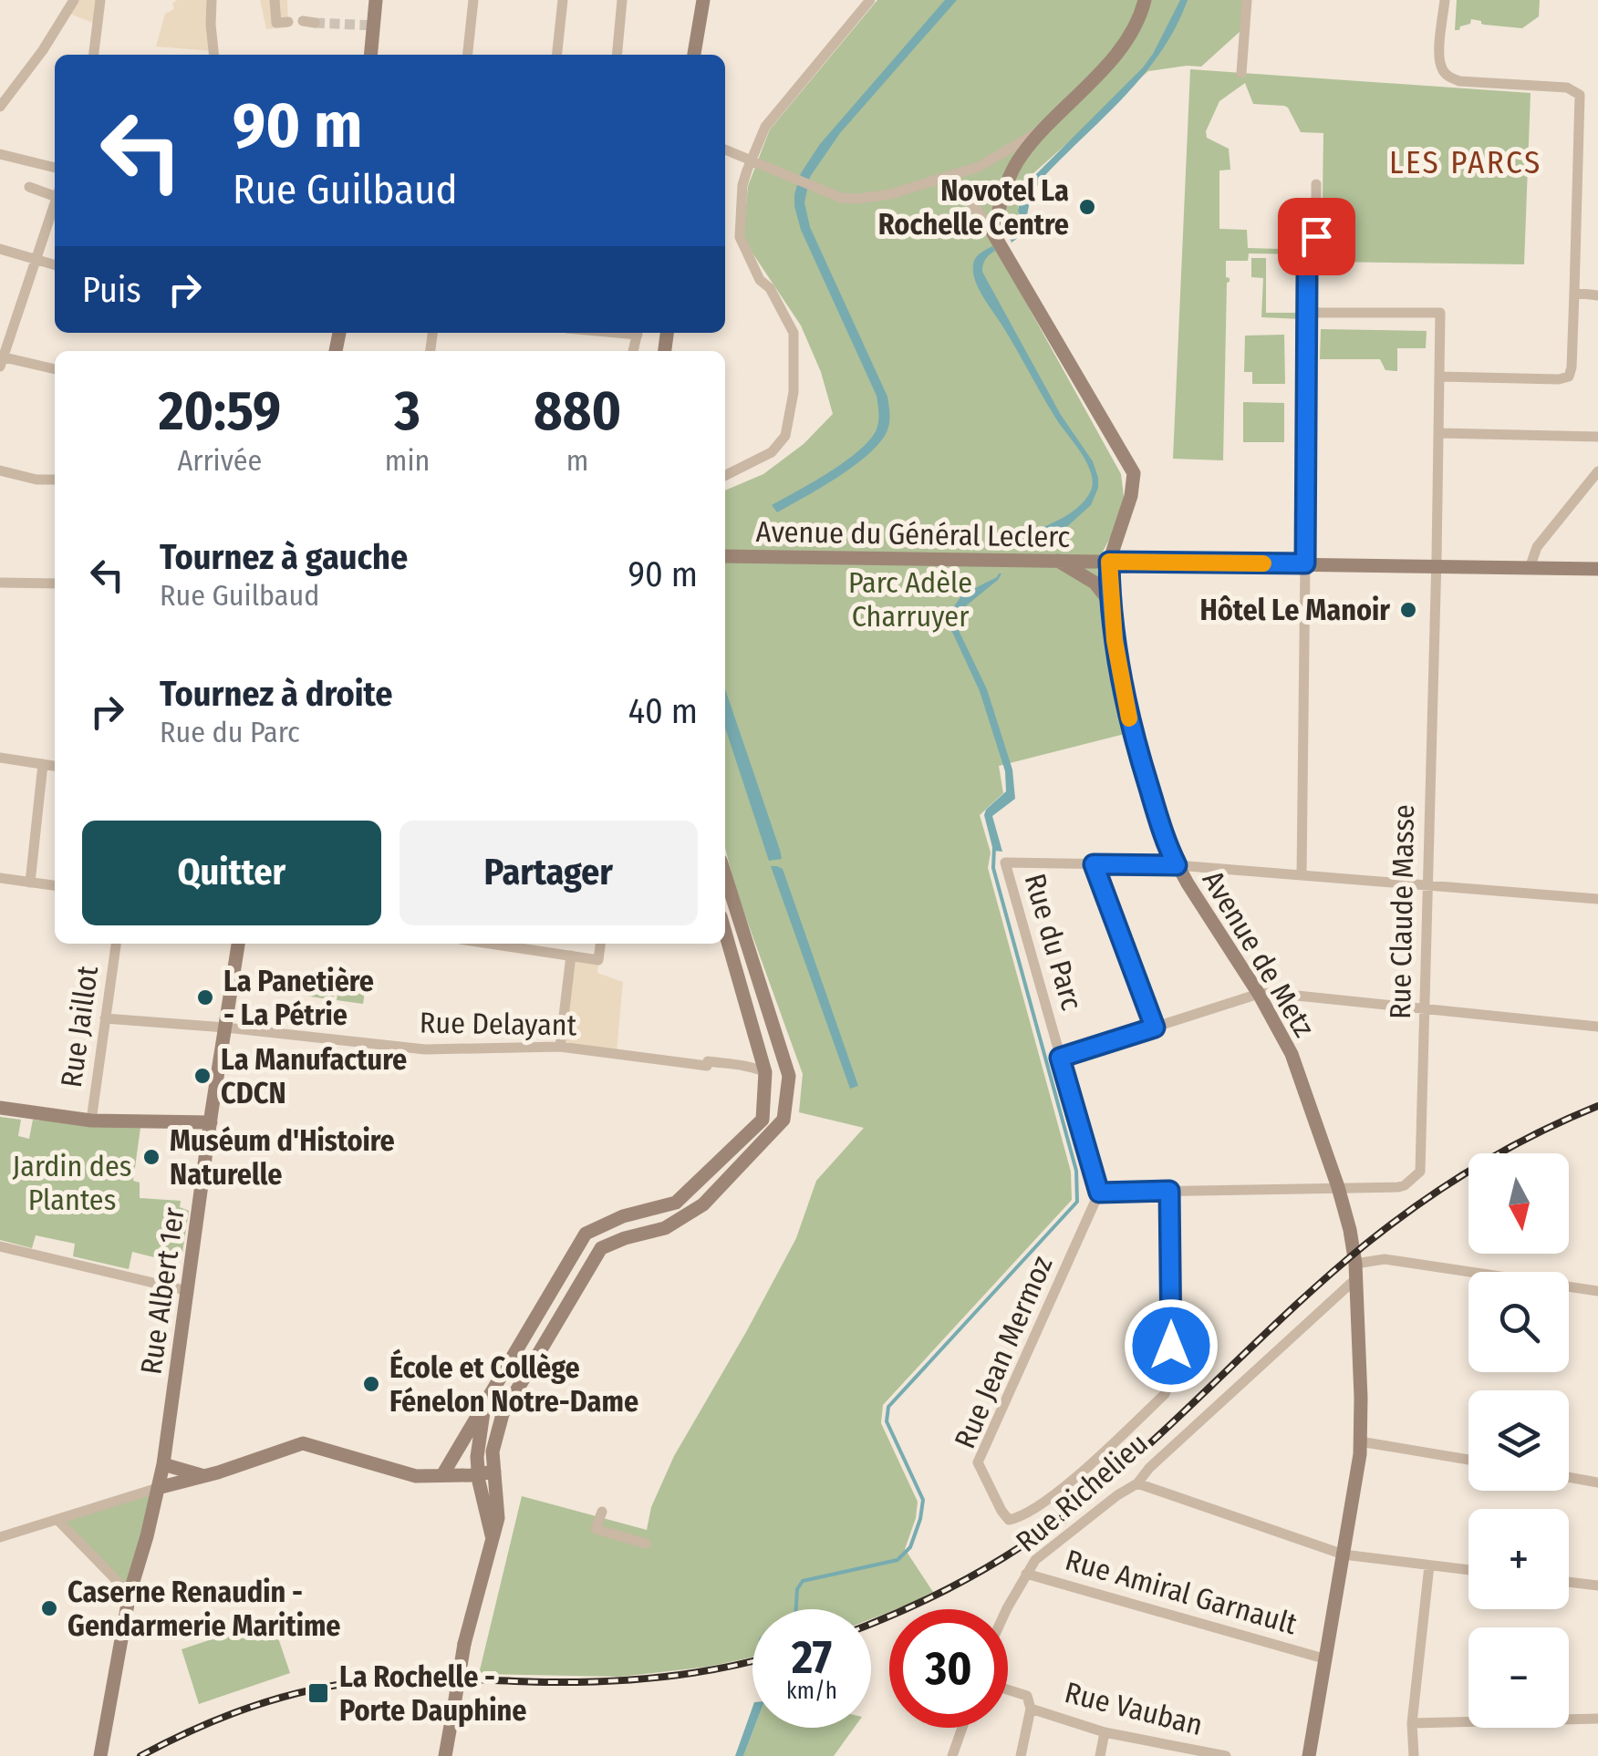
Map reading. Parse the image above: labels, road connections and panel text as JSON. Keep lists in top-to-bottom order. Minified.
{"streets":{"street":["Avenue du Général Leclerc","Rue Claude Masse","Rue du Parc","Avenue de Metz","Rue Delayant","Rue Jaillot","Rue Albert 1er","Rue Jean Mermoz","Rue Richelieu","Rue Amiral Garnault","Rue Vauban"]},"crossings":[["Avenue du Général Leclerc","Rue Claude Masse"],["Avenue du Général Leclerc","Avenue de Metz"],["Rue Claude Masse","Avenue de Metz"],["Rue du Parc","Rue Jean Mermoz"],["Avenue de Metz","Rue Richelieu"],["Avenue de Metz","Rue Amiral Garnault"],["Rue Delayant","Rue Jaillot"],["Rue Delayant","Rue Albert 1er"],["Rue Richelieu","Rue Amiral Garnault"]],"districts":["LES PARCS"],"parks":["Parc Adèle Charruyer","Jardin des Plantes"],"places":{"other":["Novotel La Rochelle Centre","Hôtel Le Manoir","La Panetière - La Pétrie","La Manufacture CDCN","Muséum d'Histoire Naturelle","École et Collège Fénelon Notre-Dame","Caserne Renaudin - Gendarmerie Maritime"],"transit":["La Rochelle - Porte Dauphine"]},"north":"bottom","page":{"turn":["90 m","Rue Guilbaud"],"then":"Puis","eta":["20:59","Arrivée","3","min","880","m"],"list":[{"name":"Tournez à gauche","note":"Rue Guilbaud","value":"90 m"},{"name":"Tournez à droite","note":"Rue du Parc","value":"40 m"}],"buttons":["Quitter","Partager"],"map_buttons":["+","−"],"speed":"27 km/h","limit":"30"}}
